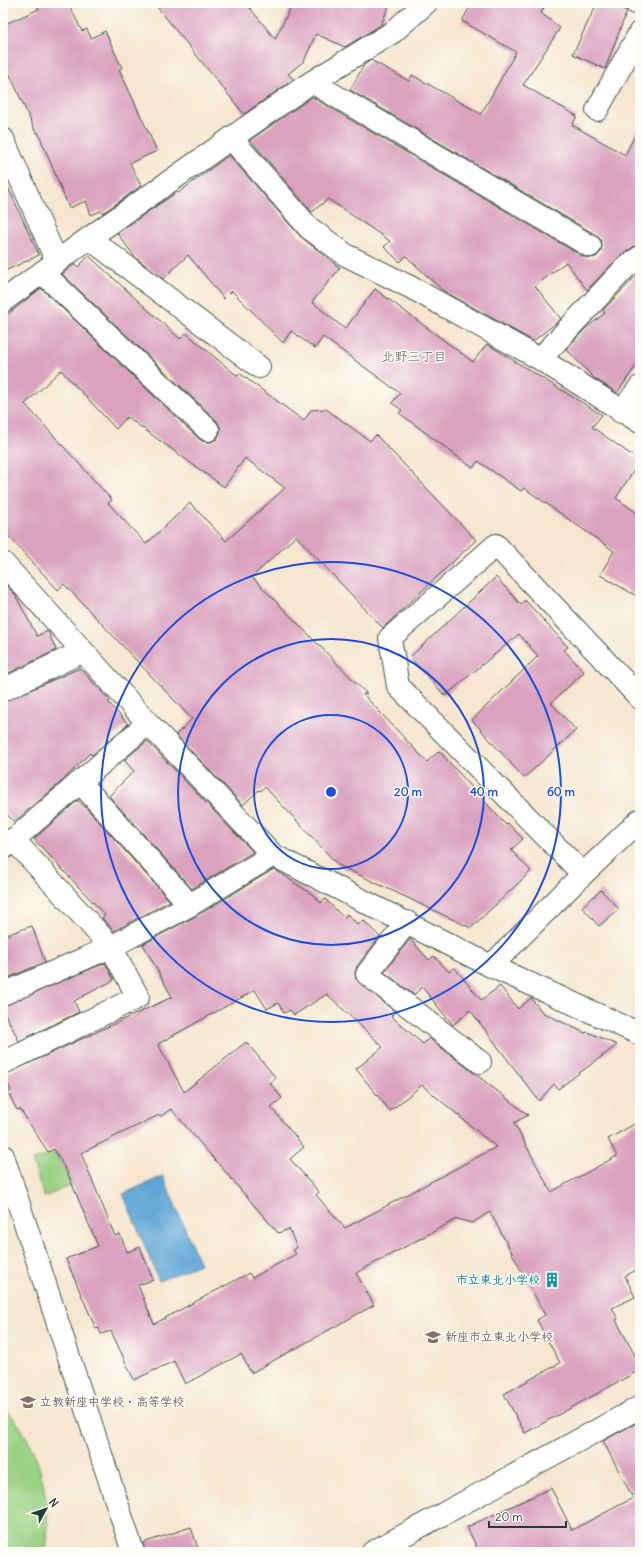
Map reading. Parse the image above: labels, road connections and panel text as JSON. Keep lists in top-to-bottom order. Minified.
{"districts":["北野三丁目"],"places":{"building":["市立東北小学校"],"school or university":["新座市立東北小学校","立教新座中学校・高等学校"]},"scale_bar":"20 m","north":"top right","rings":["20 m","40 m","60 m"]}
